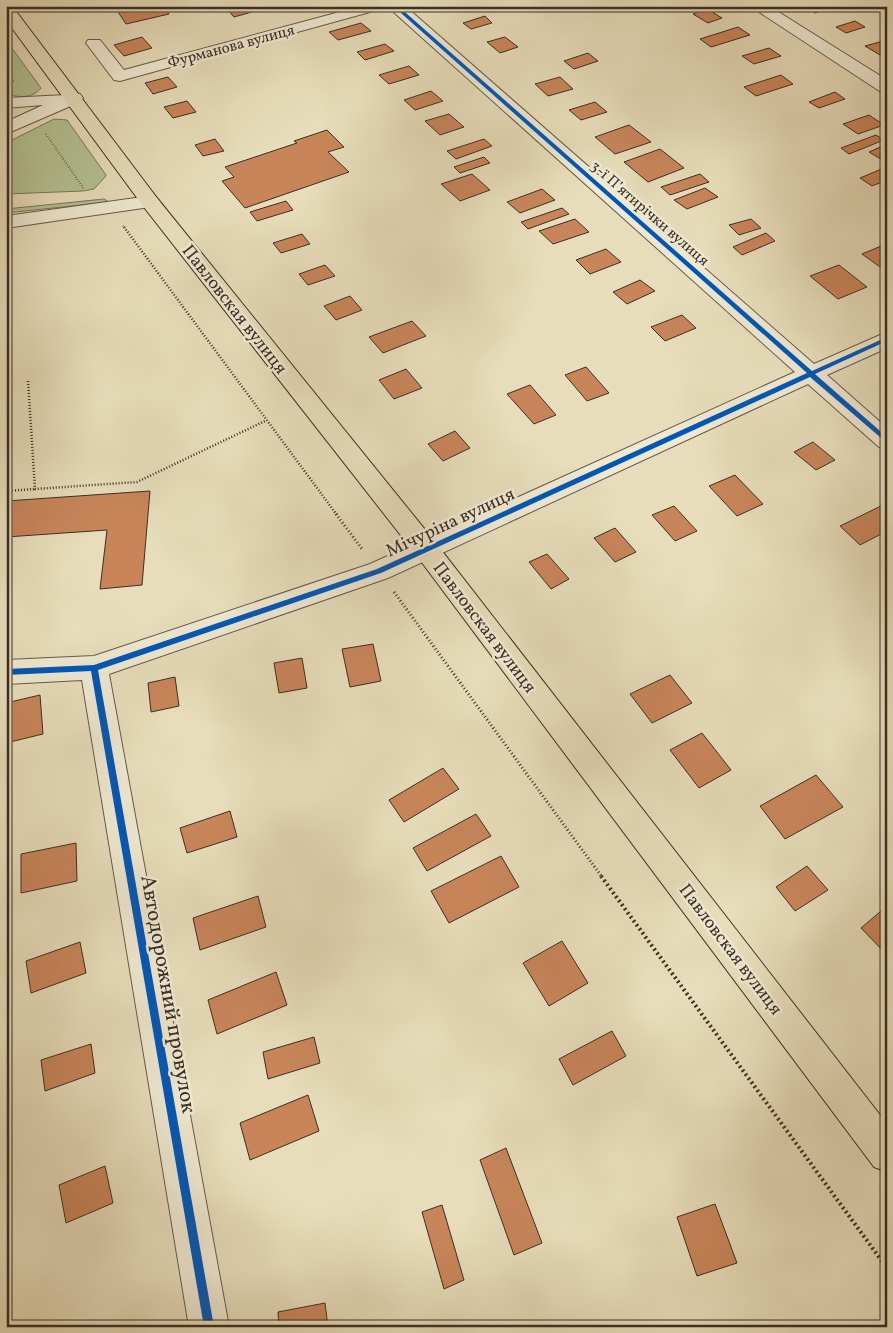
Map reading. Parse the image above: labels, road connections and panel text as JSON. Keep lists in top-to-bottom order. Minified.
{"streets":{"main road":["Павловская вулиця"],"street":["Фурманова вулиця","3-ї П’ятирічки вулиця","Мічуріна вулиця","Автодорожний провулок"]},"crossings":[["3-ї П’ятирічки вулиця","Мічуріна вулиця"],["Павловская вулиця","Мічуріна вулиця"],["Мічуріна вулиця","Автодорожний провулок"]]}
